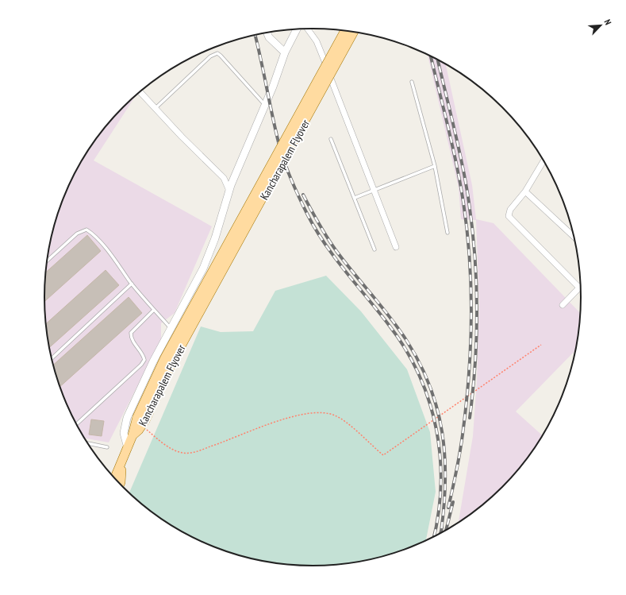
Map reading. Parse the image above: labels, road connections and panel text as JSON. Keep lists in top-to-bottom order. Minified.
{"streets":{"main road":["Kancharapalem Flyover"]},"north":"top right"}
